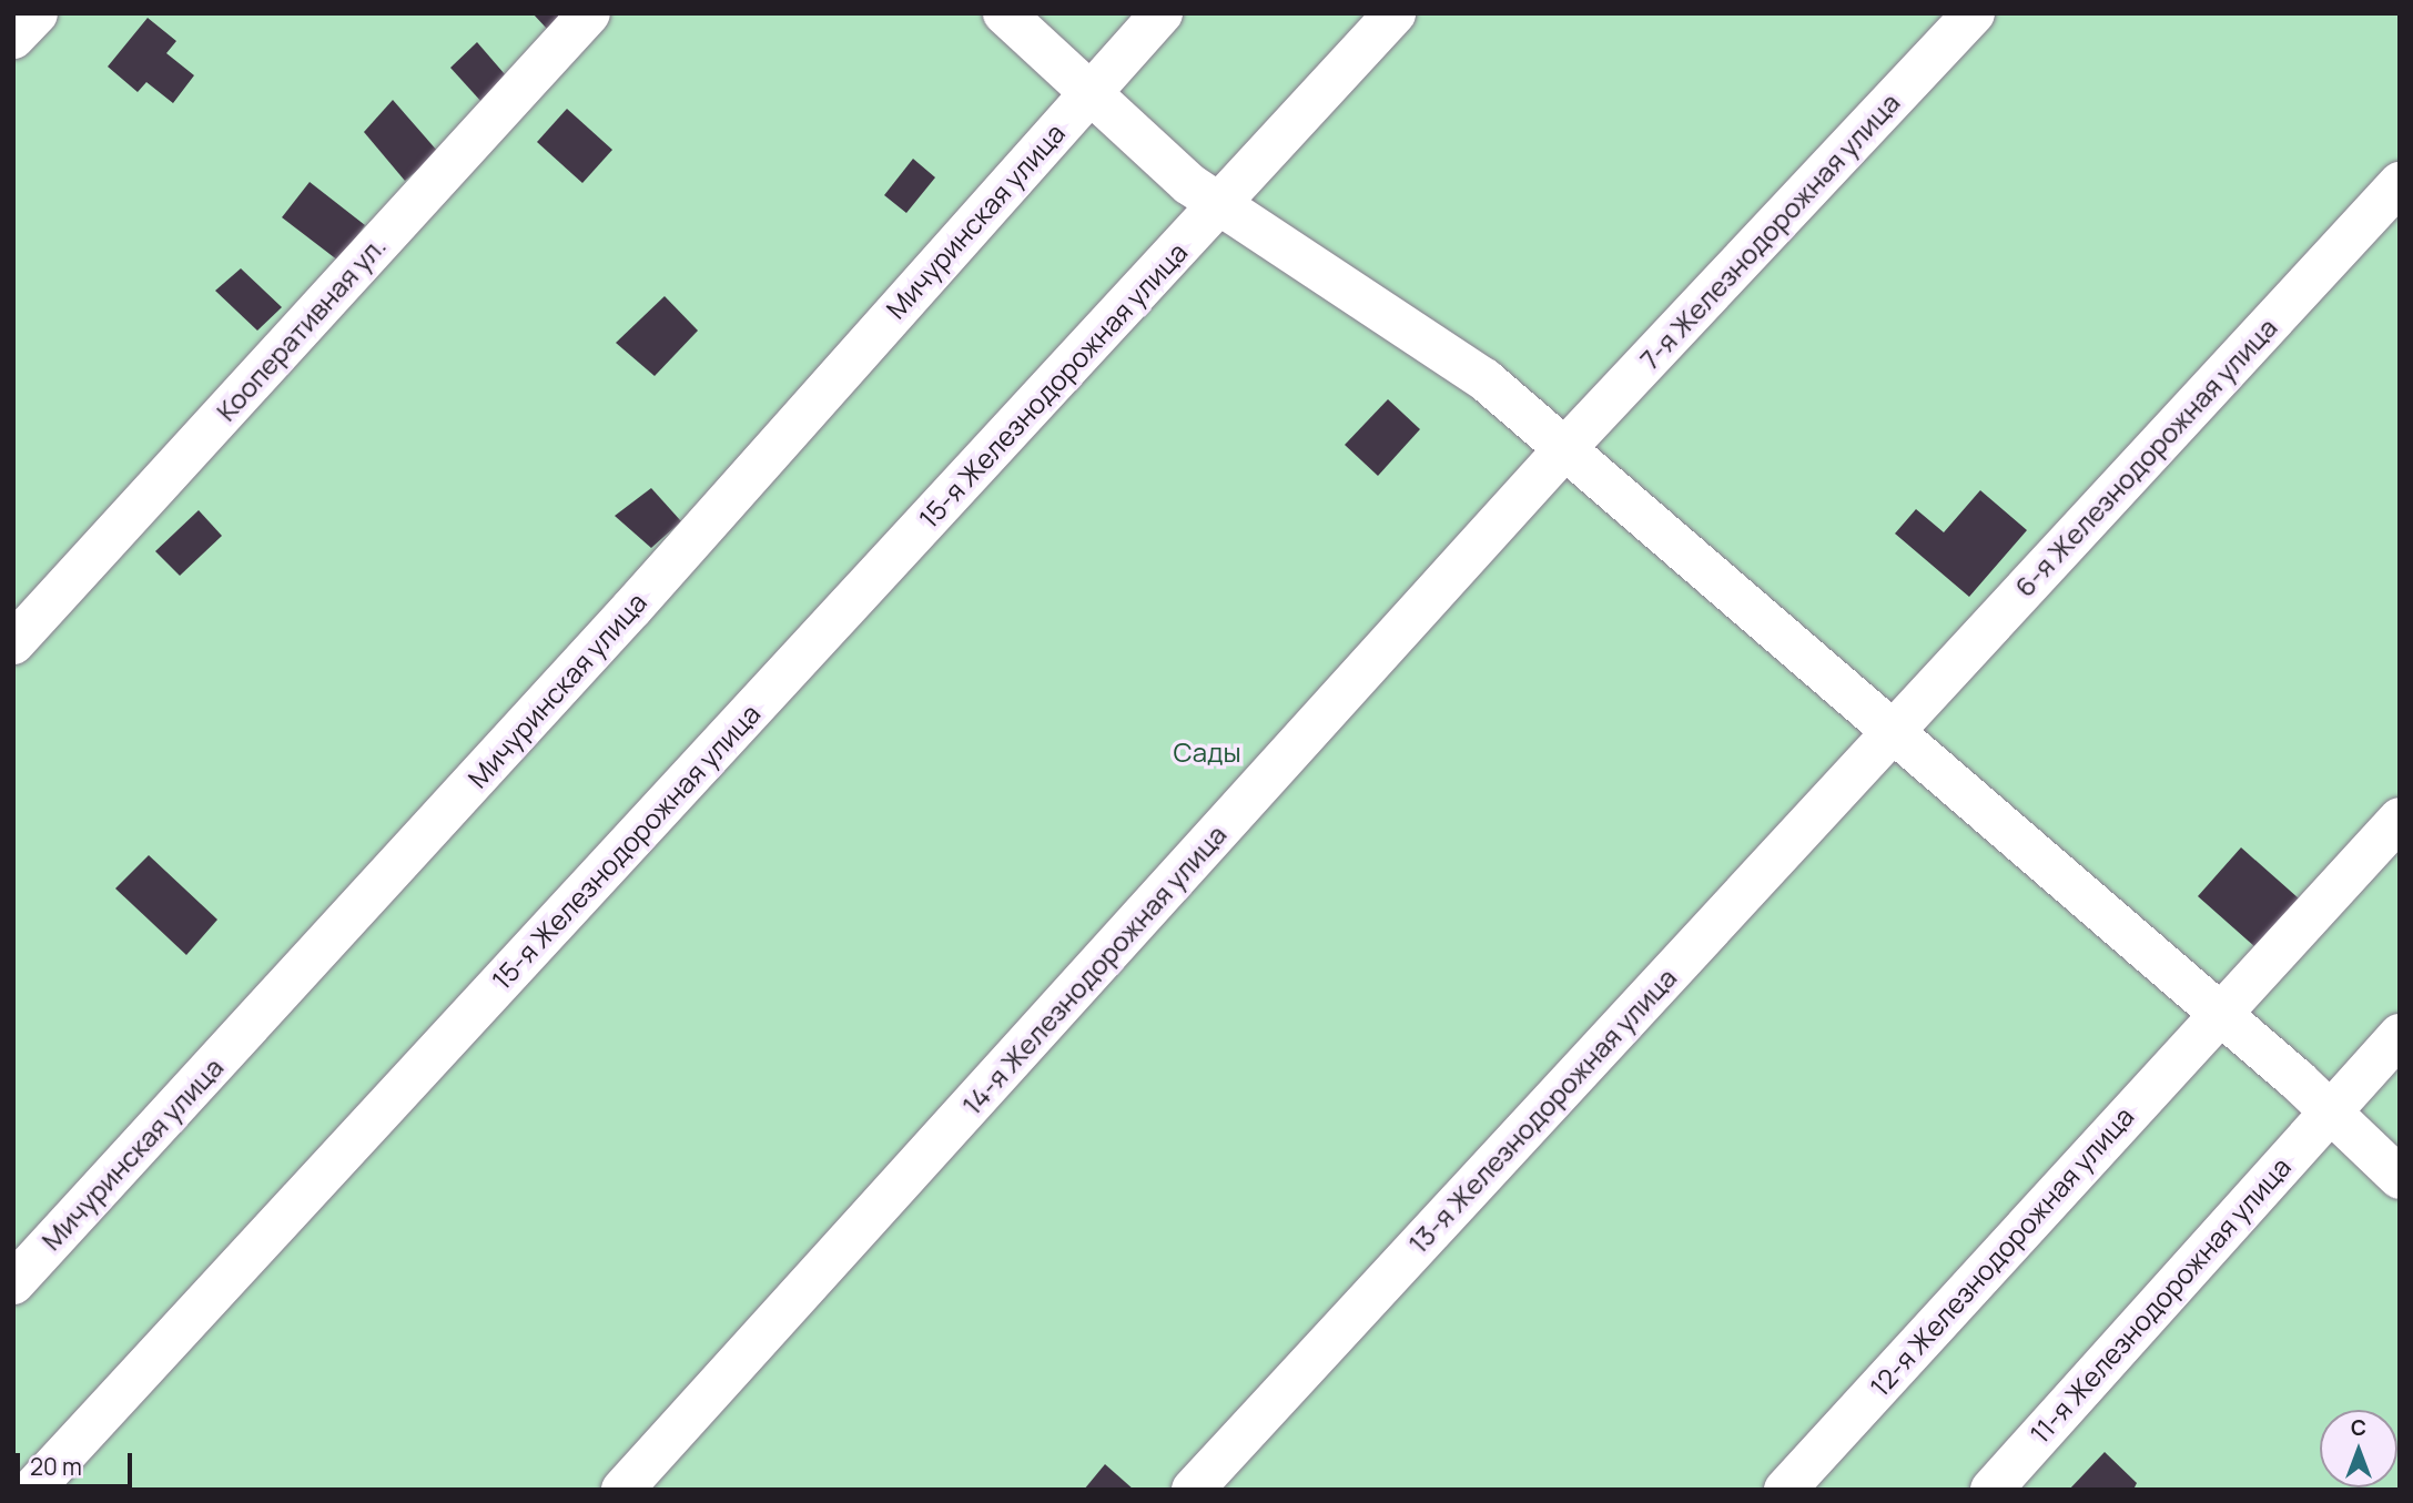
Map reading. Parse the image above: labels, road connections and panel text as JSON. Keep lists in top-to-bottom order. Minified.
{"streets":{"street":["Мичуринская улица","7-я Железнодорожная улица","Кооперативная ул.","15-я Железнодорожная улица","6-я Железнодорожная улица","14-я Железнодорожная улица","13-я Железнодорожная улица","12-я Железнодорожная улица","11-я Железнодорожная улица"]},"crossings":[["7-я Железнодорожная улица","14-я Железнодорожная улица"],["6-я Железнодорожная улица","13-я Железнодорожная улица"]],"parks":["Сады"],"scale_bar":"20 m","north":"top"}
